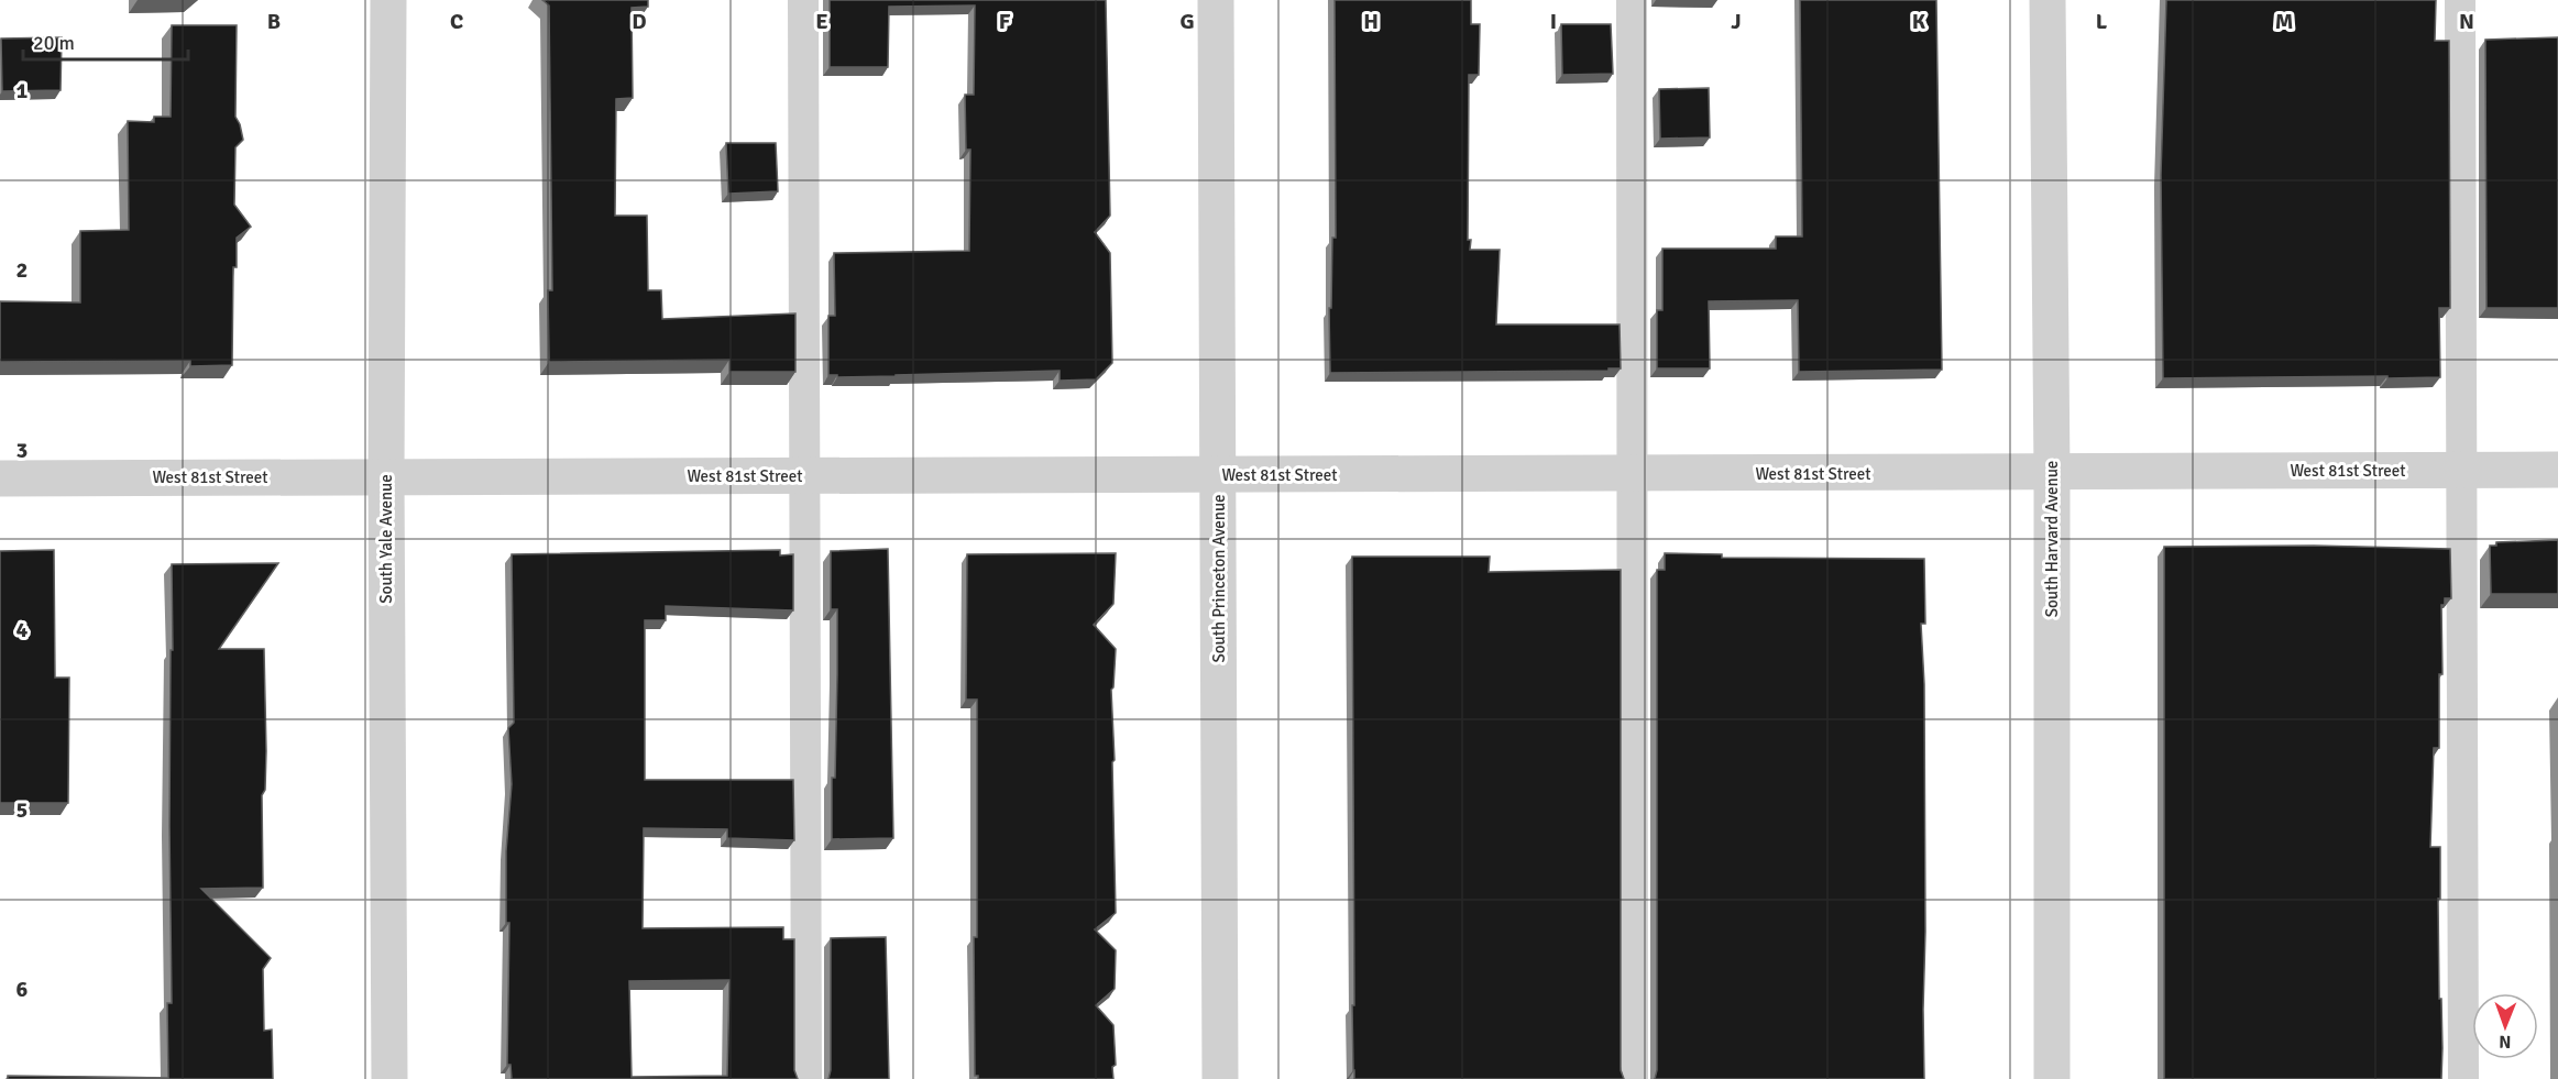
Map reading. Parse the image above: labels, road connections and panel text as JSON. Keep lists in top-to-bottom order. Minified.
{"streets":{"street":["West 81st Street","South Yale Avenue","South Harvard Avenue","South Princeton Avenue"]},"crossings":[["West 81st Street","South Yale Avenue"],["West 81st Street","South Harvard Avenue"],["West 81st Street","South Princeton Avenue"]],"scale_bar":"20 m","north":"bottom","grid":{"columns":["B","C","D","E","F","G","H","I","J","K","L","M","N"],"rows":["1","2","3","4","5","6"]}}
